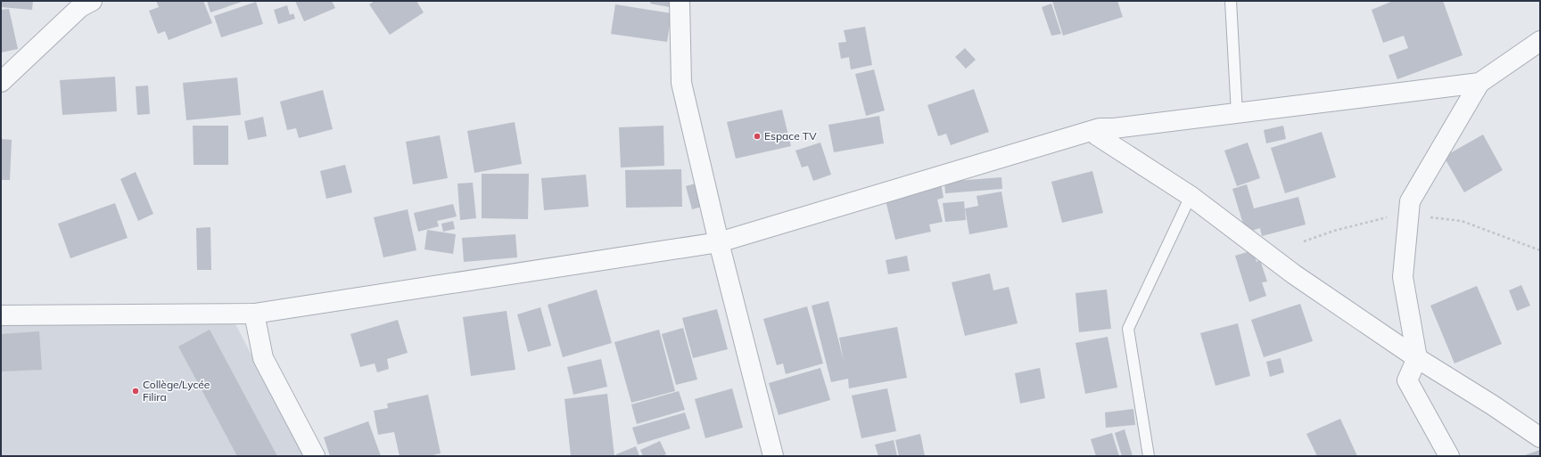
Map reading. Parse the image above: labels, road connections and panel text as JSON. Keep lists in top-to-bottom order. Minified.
{"places":["Espace TV","Collège/Lycée Filira"]}
